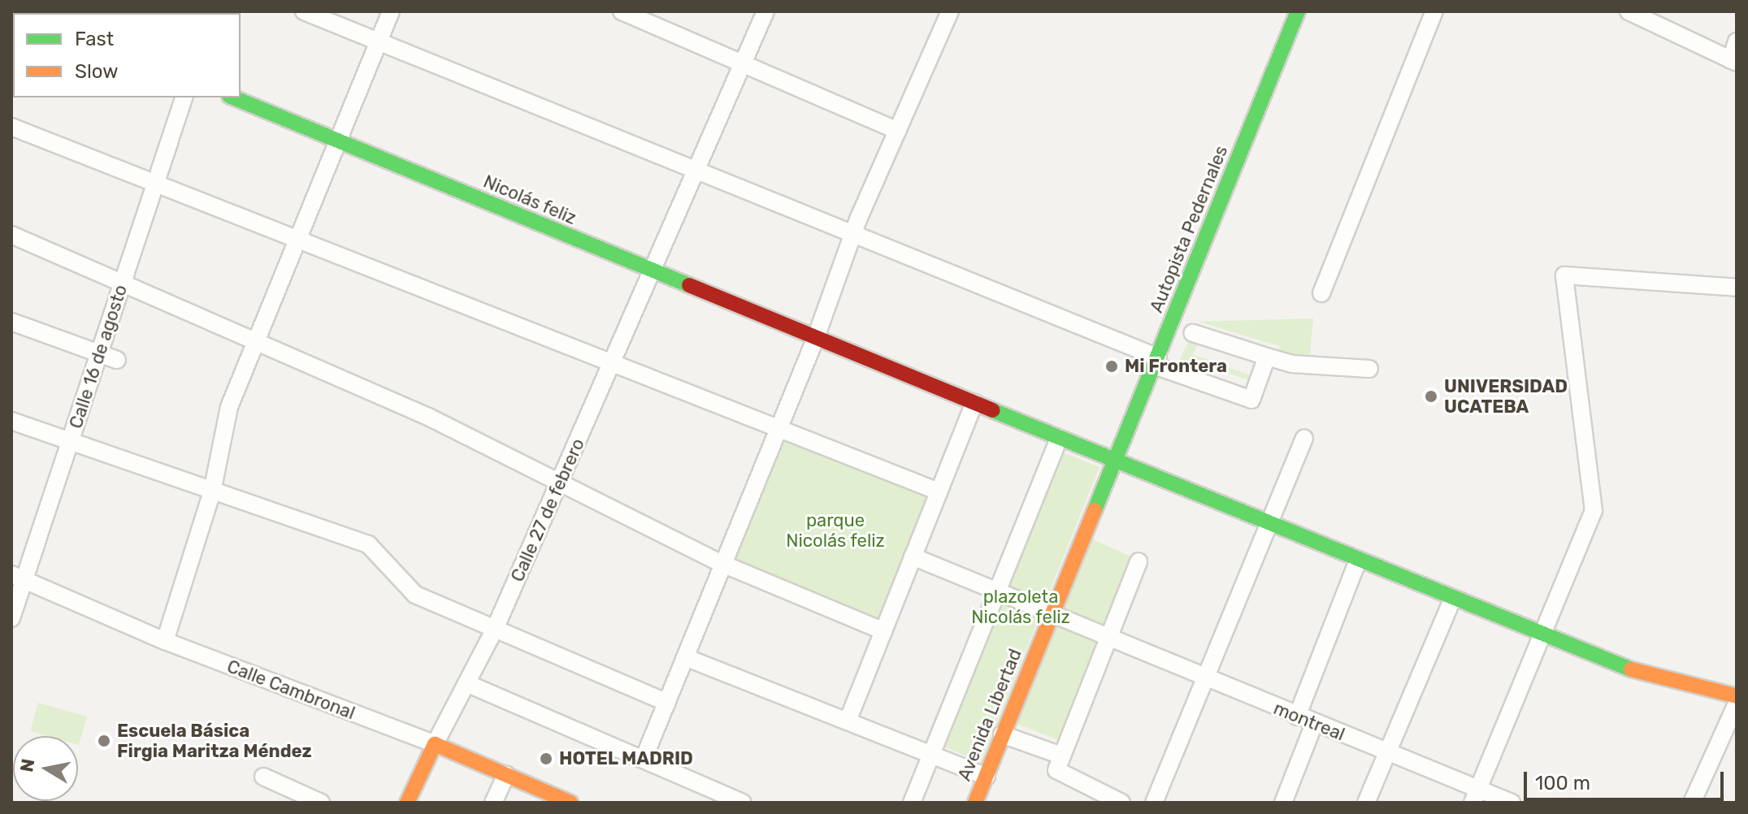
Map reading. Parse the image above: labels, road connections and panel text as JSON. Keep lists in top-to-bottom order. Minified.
{"streets":{"main road":["Nicolás feliz","Autopista Pedernales","Calle Cambronal","Avenida Libertad"],"street":["Calle 16 de agosto","Calle 27 de febrero","montreal"]},"crossings":[["Nicolás feliz","Autopista Pedernales"],["Nicolás feliz","Calle 27 de febrero"],["Nicolás feliz","Avenida Libertad"],["Autopista Pedernales","Avenida Libertad"],["Calle 16 de agosto","Calle Cambronal"],["Calle 27 de febrero","Calle Cambronal"],["Avenida Libertad","montreal"]],"parks":["parque Nicolás feliz","plazoleta Nicolás feliz"],"places":["Mi Frontera","UNIVERSIDAD UCATEBA","Escuela Básica Firgia Maritza Méndez","HOTEL MADRID"],"legend":["Fast","Slow"],"scale_bar":"100 m","north":"left"}
